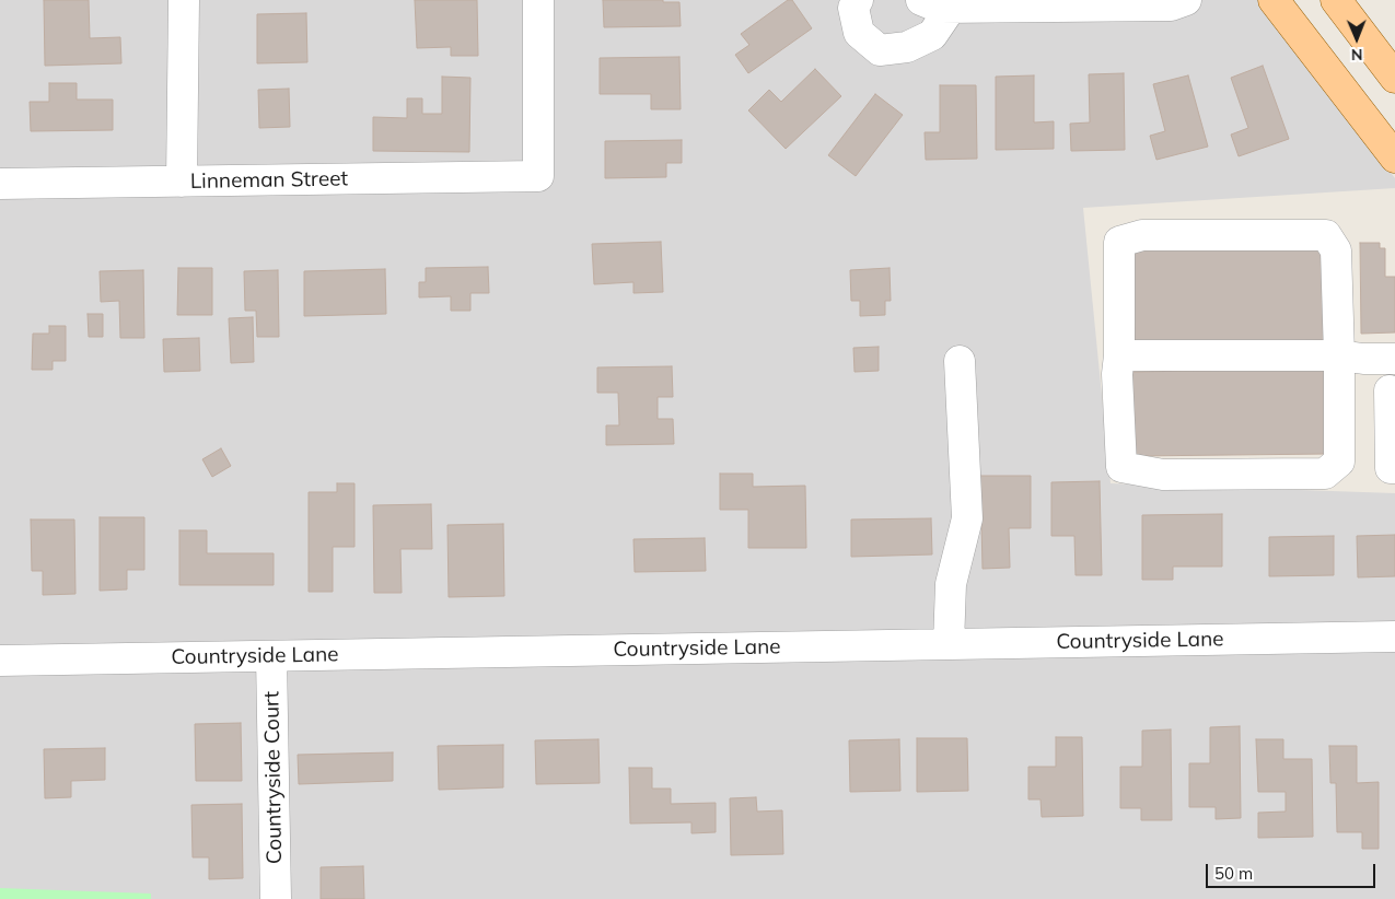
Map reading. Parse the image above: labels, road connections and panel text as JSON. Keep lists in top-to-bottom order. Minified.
{"streets":{"street":["Linneman Street","Countryside Lane","Countryside Court"]},"crossings":[["Countryside Lane","Countryside Court"]],"scale_bar":"50 m","north":"bottom"}
